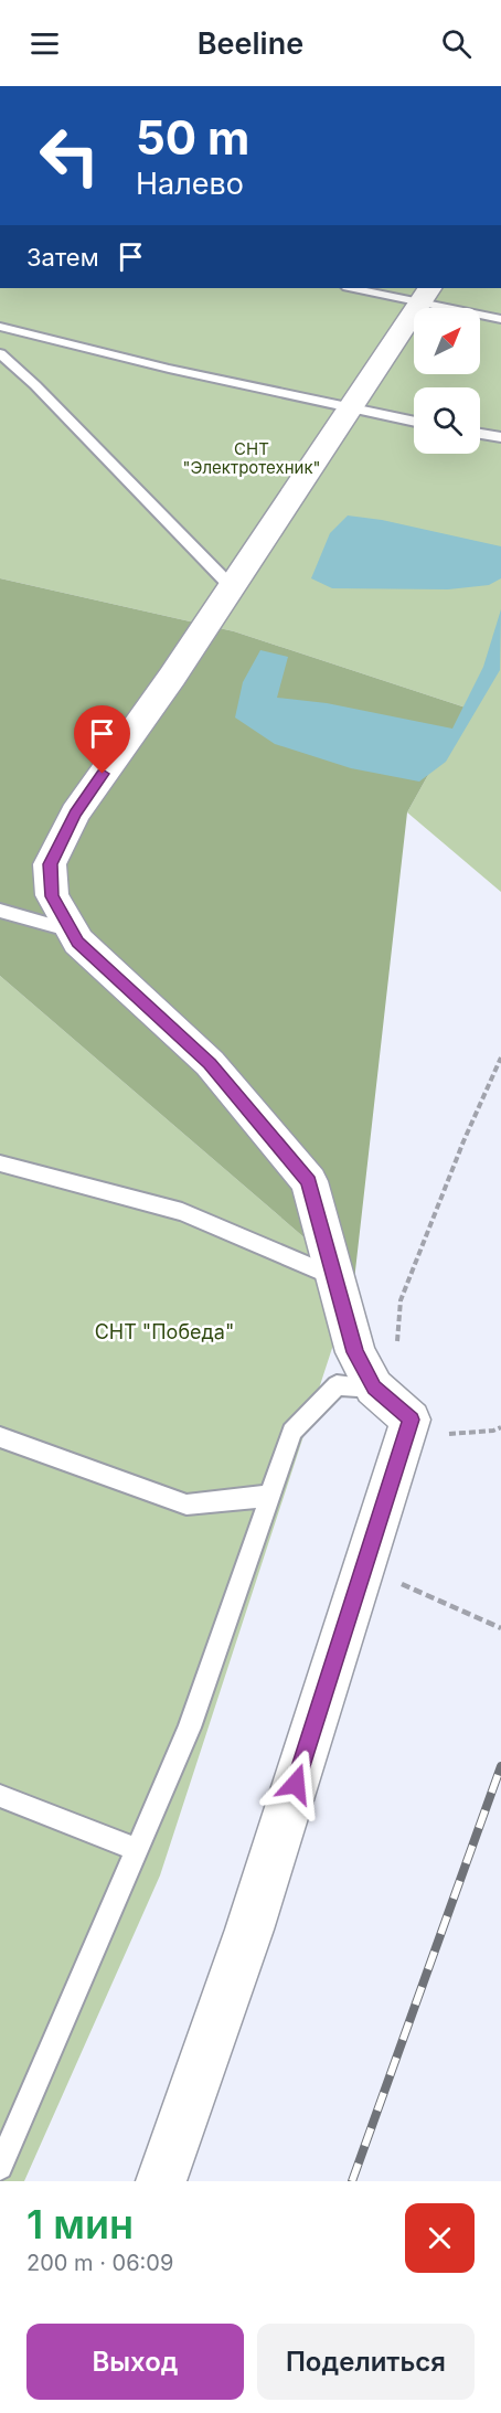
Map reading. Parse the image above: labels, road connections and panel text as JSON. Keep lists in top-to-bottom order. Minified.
{"parks":["СНТ \"Электротехник\"","СНТ \"Победа\""],"north":"top right","page":{"header":"Beeline","turn":["50 m","Налево"],"then":"Затем","heading":["1 мин","200 m · 06:09"],"buttons":["Выход","Поделиться"]}}
